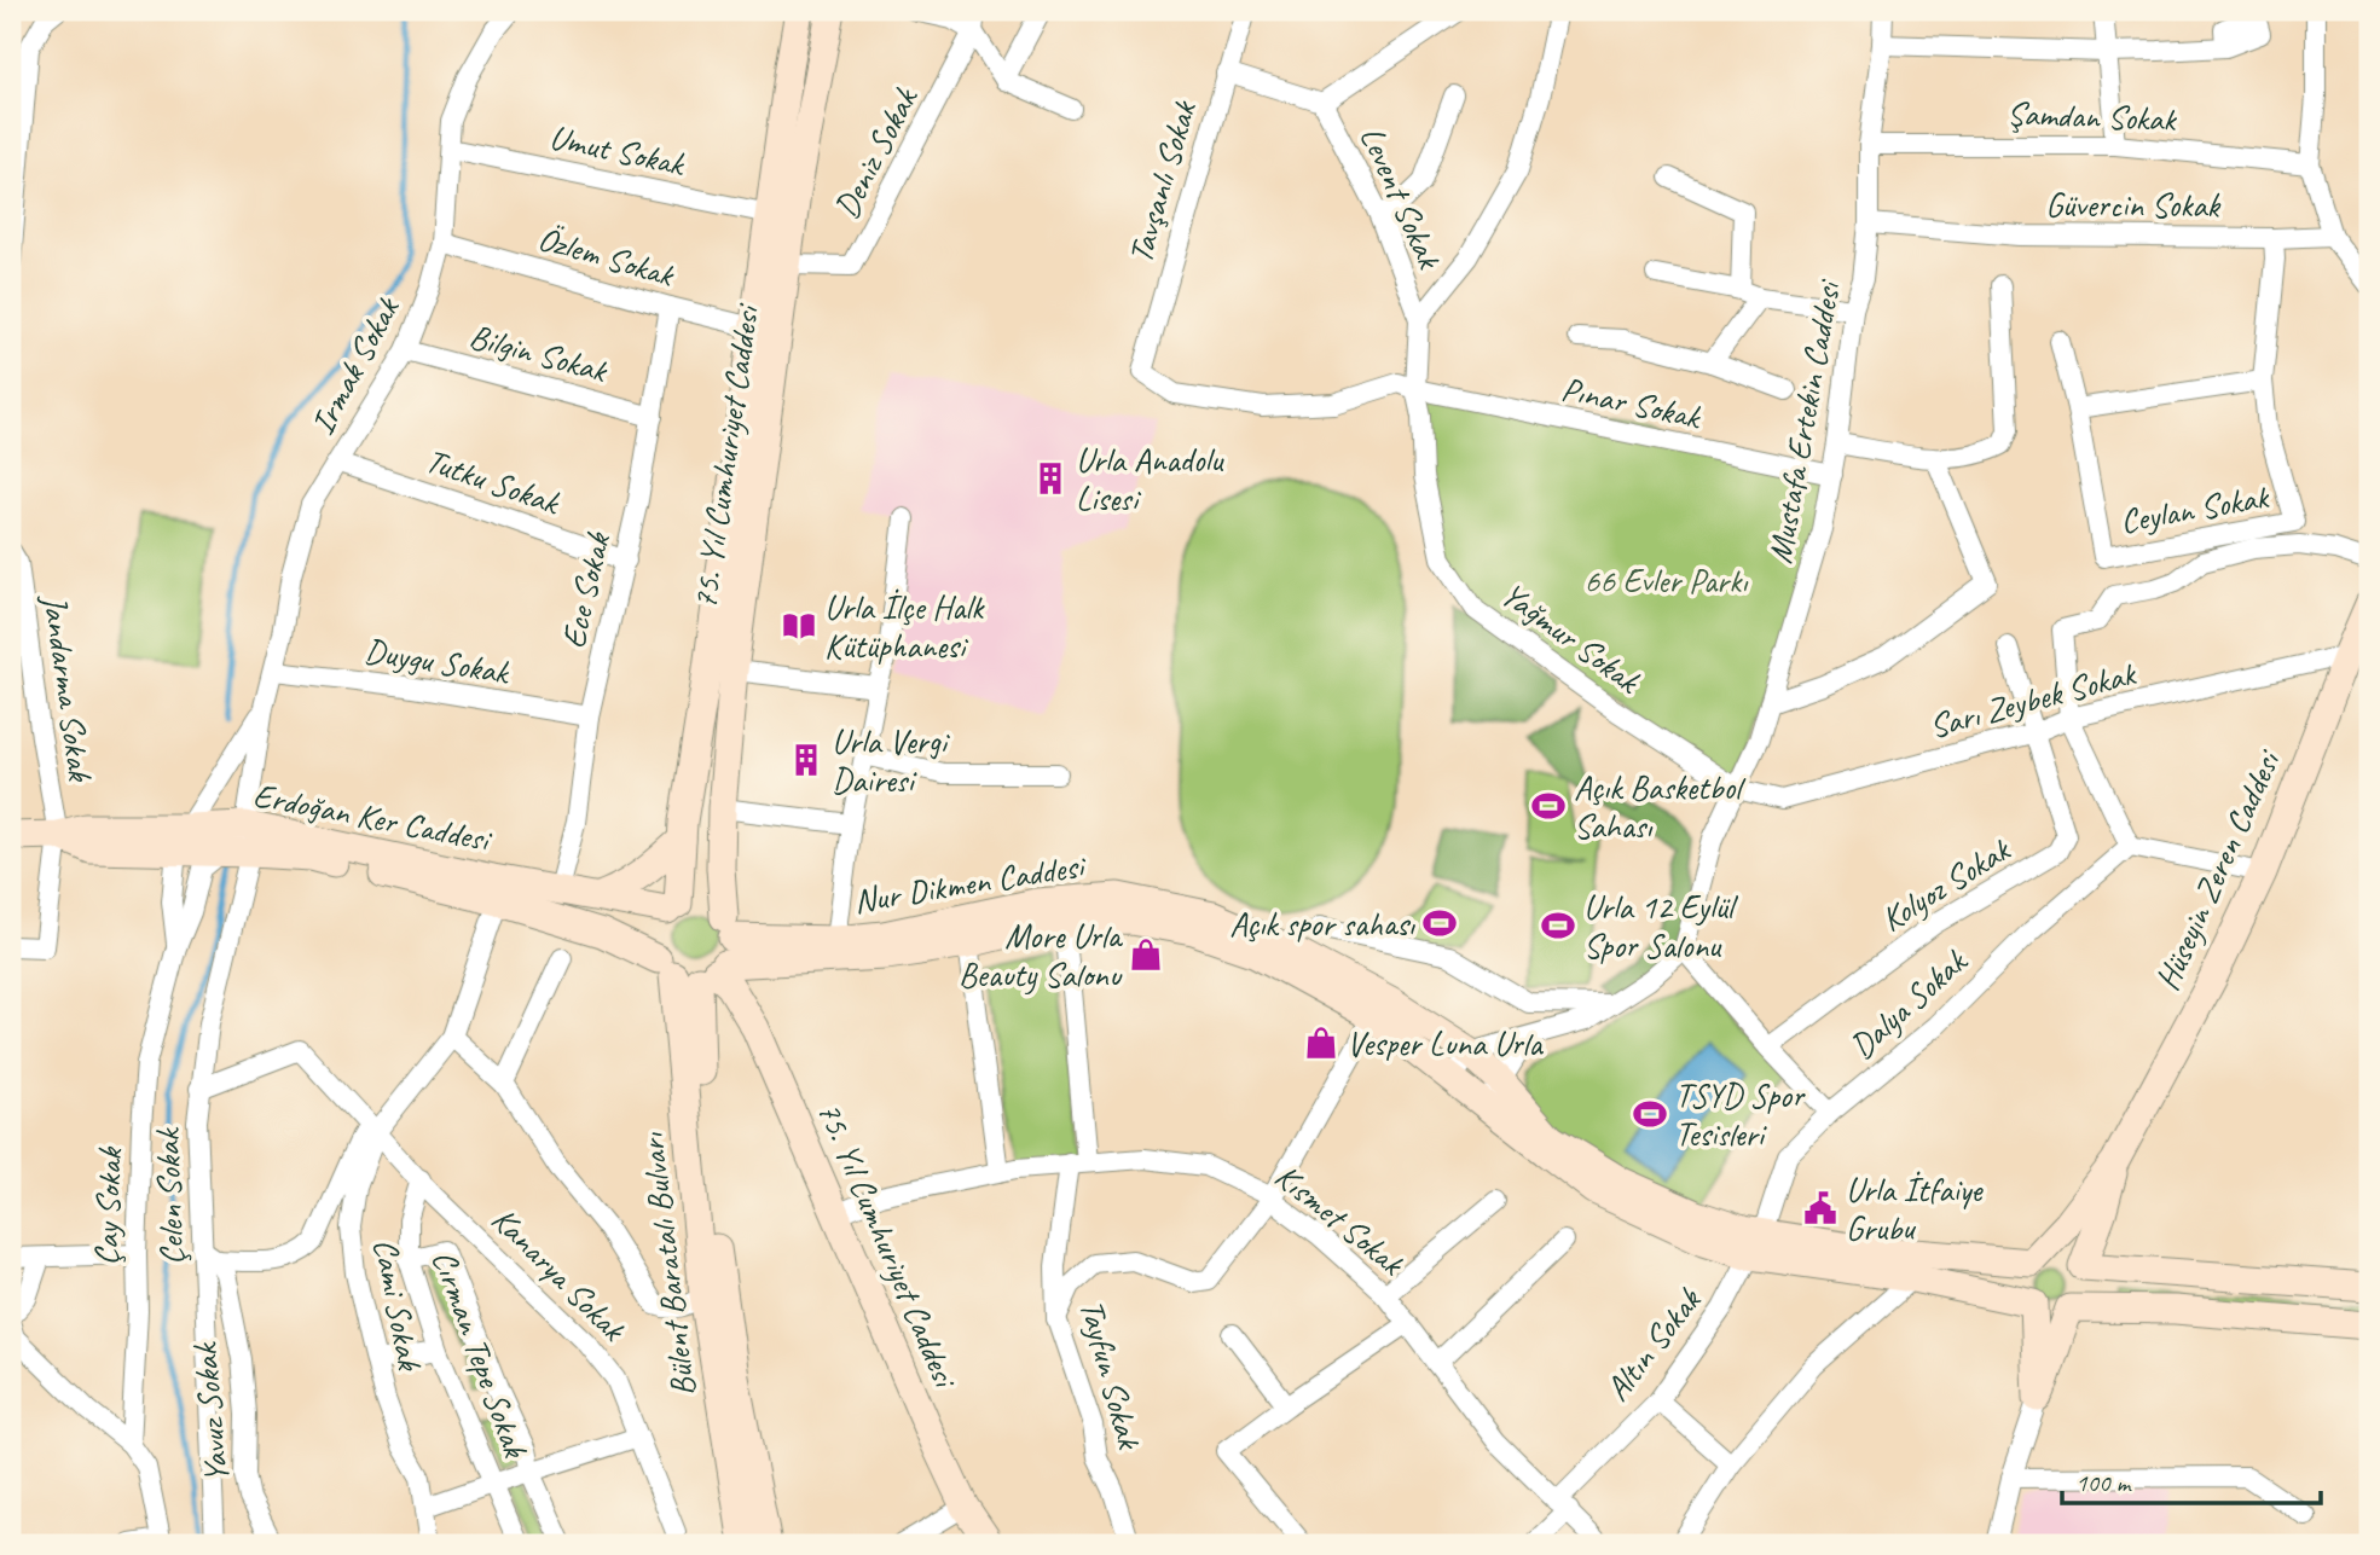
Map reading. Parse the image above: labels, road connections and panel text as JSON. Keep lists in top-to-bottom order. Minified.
{"streets":{"main road":["75. Yıl Cumhuriyet Caddesi","Erdoğan Ker Caddesi","Hüseyin Zeren Caddesi","Nur Dikmen Caddesi","Bülent Baratalı Bulvarı"],"street":["Şamdan Sokak","Umut Sokak","Deniz Sokak","Tavşanlı Sokak","Levent Sokak","Güvercin Sokak","Özlem Sokak","Bilgin Sokak","Irmak Sokak","Pınar Sokak","Mustafa Ertekin Caddesi","Tutku Sokak","Ceylan Sokak","Ece Sokak","Yağmur Sokak","Duygu Sokak","Jandarma Sokak","Sarı Zeybek Sokak","Kolyoz Sokak","Dalya Sokak","Çelen Sokak","Çay Sokak","Kısmet Sokak","Kanarya Sokak","Cami Sokak","Altın Sokak","Cırman Tepe Sokak","Tayfun Sokak","Yavuz Sokak"]},"crossings":[["Şamdan Sokak","Mustafa Ertekin Caddesi"],["Umut Sokak","Irmak Sokak"],["Umut Sokak","75. Yıl Cumhuriyet Caddesi"],["Deniz Sokak","75. Yıl Cumhuriyet Caddesi"],["Tavşanlı Sokak","Pınar Sokak"],["Levent Sokak","Yağmur Sokak"],["Güvercin Sokak","Mustafa Ertekin Caddesi"],["Özlem Sokak","Irmak Sokak"],["Özlem Sokak","75. Yıl Cumhuriyet Caddesi"],["Özlem Sokak","Ece Sokak"],["Bilgin Sokak","Irmak Sokak"],["Bilgin Sokak","Ece Sokak"],["Irmak Sokak","Tutku Sokak"],["Irmak Sokak","Duygu Sokak"],["Pınar Sokak","Mustafa Ertekin Caddesi"],["Pınar Sokak","Yağmur Sokak"],["Mustafa Ertekin Caddesi","Yağmur Sokak"],["Mustafa Ertekin Caddesi","Sarı Zeybek Sokak"],["75. Yıl Cumhuriyet Caddesi","Erdoğan Ker Caddesi"],["75. Yıl Cumhuriyet Caddesi","Nur Dikmen Caddesi"],["75. Yıl Cumhuriyet Caddesi","Kısmet Sokak"],["75. Yıl Cumhuriyet Caddesi","Bülent Baratalı Bulvarı"],["Tutku Sokak","Ece Sokak"],["Ece Sokak","Duygu Sokak"],["Ece Sokak","Erdoğan Ker Caddesi"],["Yağmur Sokak","Sarı Zeybek Sokak"],["Jandarma Sokak","Erdoğan Ker Caddesi"],["Sarı Zeybek Sokak","Hüseyin Zeren Caddesi"],["Sarı Zeybek Sokak","Kolyoz Sokak"],["Erdoğan Ker Caddesi","Nur Dikmen Caddesi"],["Erdoğan Ker Caddesi","Çelen Sokak"],["Erdoğan Ker Caddesi","Bülent Baratalı Bulvarı"],["Erdoğan Ker Caddesi","Cami Sokak"],["Nur Dikmen Caddesi","Dalya Sokak"],["Nur Dikmen Caddesi","Bülent Baratalı Bulvarı"],["Nur Dikmen Caddesi","Altın Sokak"],["Nur Dikmen Caddesi","Tayfun Sokak"],["Dalya Sokak","Altın Sokak"],["Çelen Sokak","Kanarya Sokak"],["Çelen Sokak","Yavuz Sokak"],["Kısmet Sokak","Altın Sokak"],["Kısmet Sokak","Tayfun Sokak"],["Kanarya Sokak","Cami Sokak"],["Kanarya Sokak","Cırman Tepe Sokak"]],"parks":["66 Evler Parkı"],"places":{"building":["Urla Anadolu Lisesi","Urla Vergi Dairesi"],"library":["Urla İlçe Halk Kütüphanesi"],"sports":["Açık Basketbol Sahası","Açık spor sahası","Urla 12 Eylül Spor Salonu","TSYD Spor Tesisleri"],"shop":["More Urla Beauty Salonu","Vesper Luna Urla"],"public building":["Urla İtfaiye Grubu"]},"scale_bar":"100 m"}
